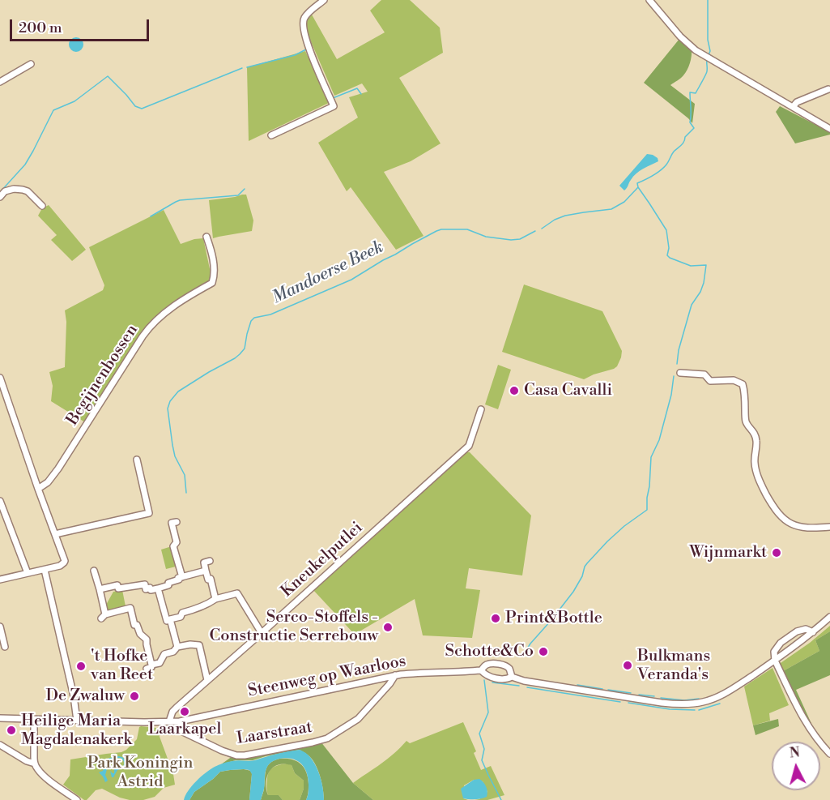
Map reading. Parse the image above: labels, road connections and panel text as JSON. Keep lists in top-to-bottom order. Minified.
{"streets":{"street":["Begijnenbossen","Kneukelputlei","Steenweg op Waarloos","Laarstraat"]},"crossings":[["Steenweg op Waarloos","Laarstraat"]],"water":["Mandoerse Beek"],"parks":["Park Koningin Astrid"],"places":["Casa Cavalli","Wijnmarkt","Print&Bottle","Serco-Stoffels - Constructie Serrebouw","Schotte&Co","Bulkmans Veranda's","'t Hofke van Reet","De Zwaluw","Laarkapel","Heilige Maria Magdalenakerk"],"scale_bar":"200 m","north":"top"}
